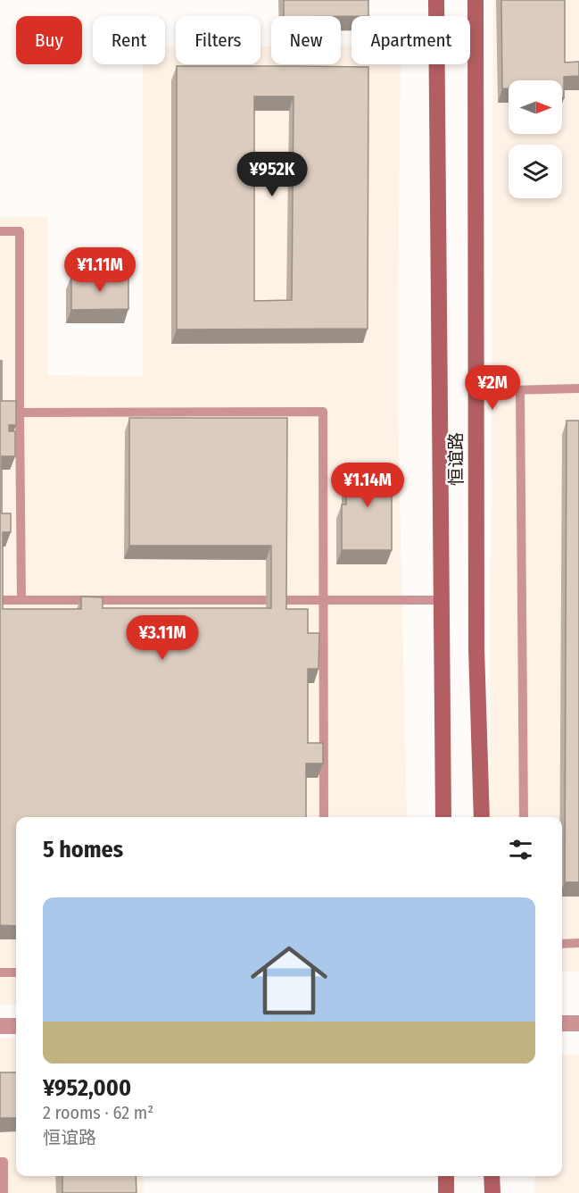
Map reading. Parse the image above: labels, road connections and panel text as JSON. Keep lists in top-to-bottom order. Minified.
{"streets":{"main road":["恒谊路"]},"north":"right","page":{"chip":["Buy","Rent","Filters","New","Apartment"],"price":["¥952K","¥1.11M","¥2M","¥1.14M","¥3.11M"],"heading":"5 homes","list":[{"name":"¥952,000","note":"2 rooms · 62 m² · 恒谊路"}]}}
